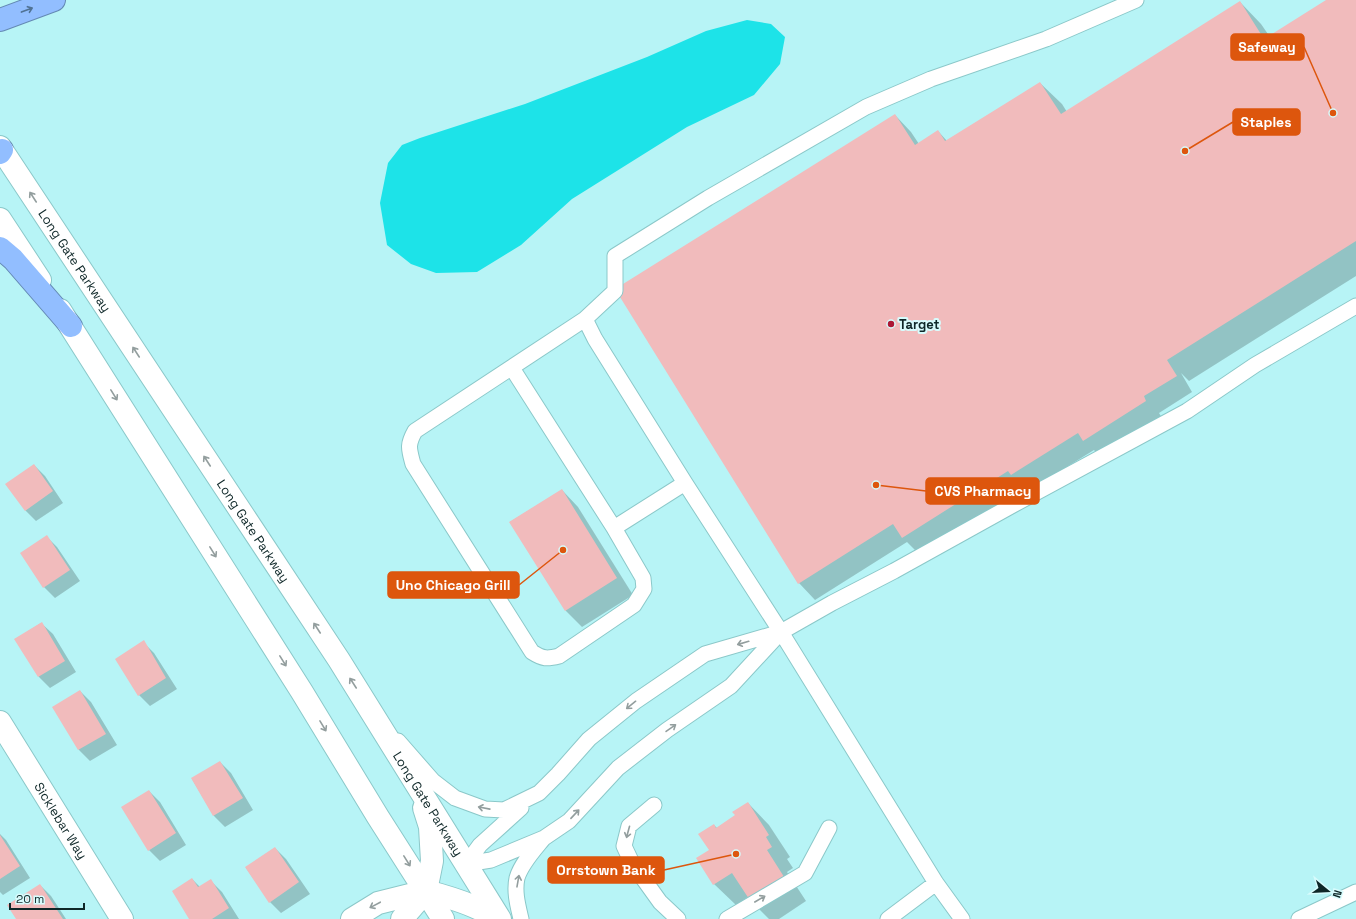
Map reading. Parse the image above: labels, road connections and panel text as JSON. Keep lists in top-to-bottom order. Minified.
{"streets":{"street":["Long Gate Parkway","Sicklebar Way"]},"places":["Safeway","Staples","Target","CVS Pharmacy","Uno Chicago Grill","Orrstown Bank"],"scale_bar":"20 m","north":"right"}
